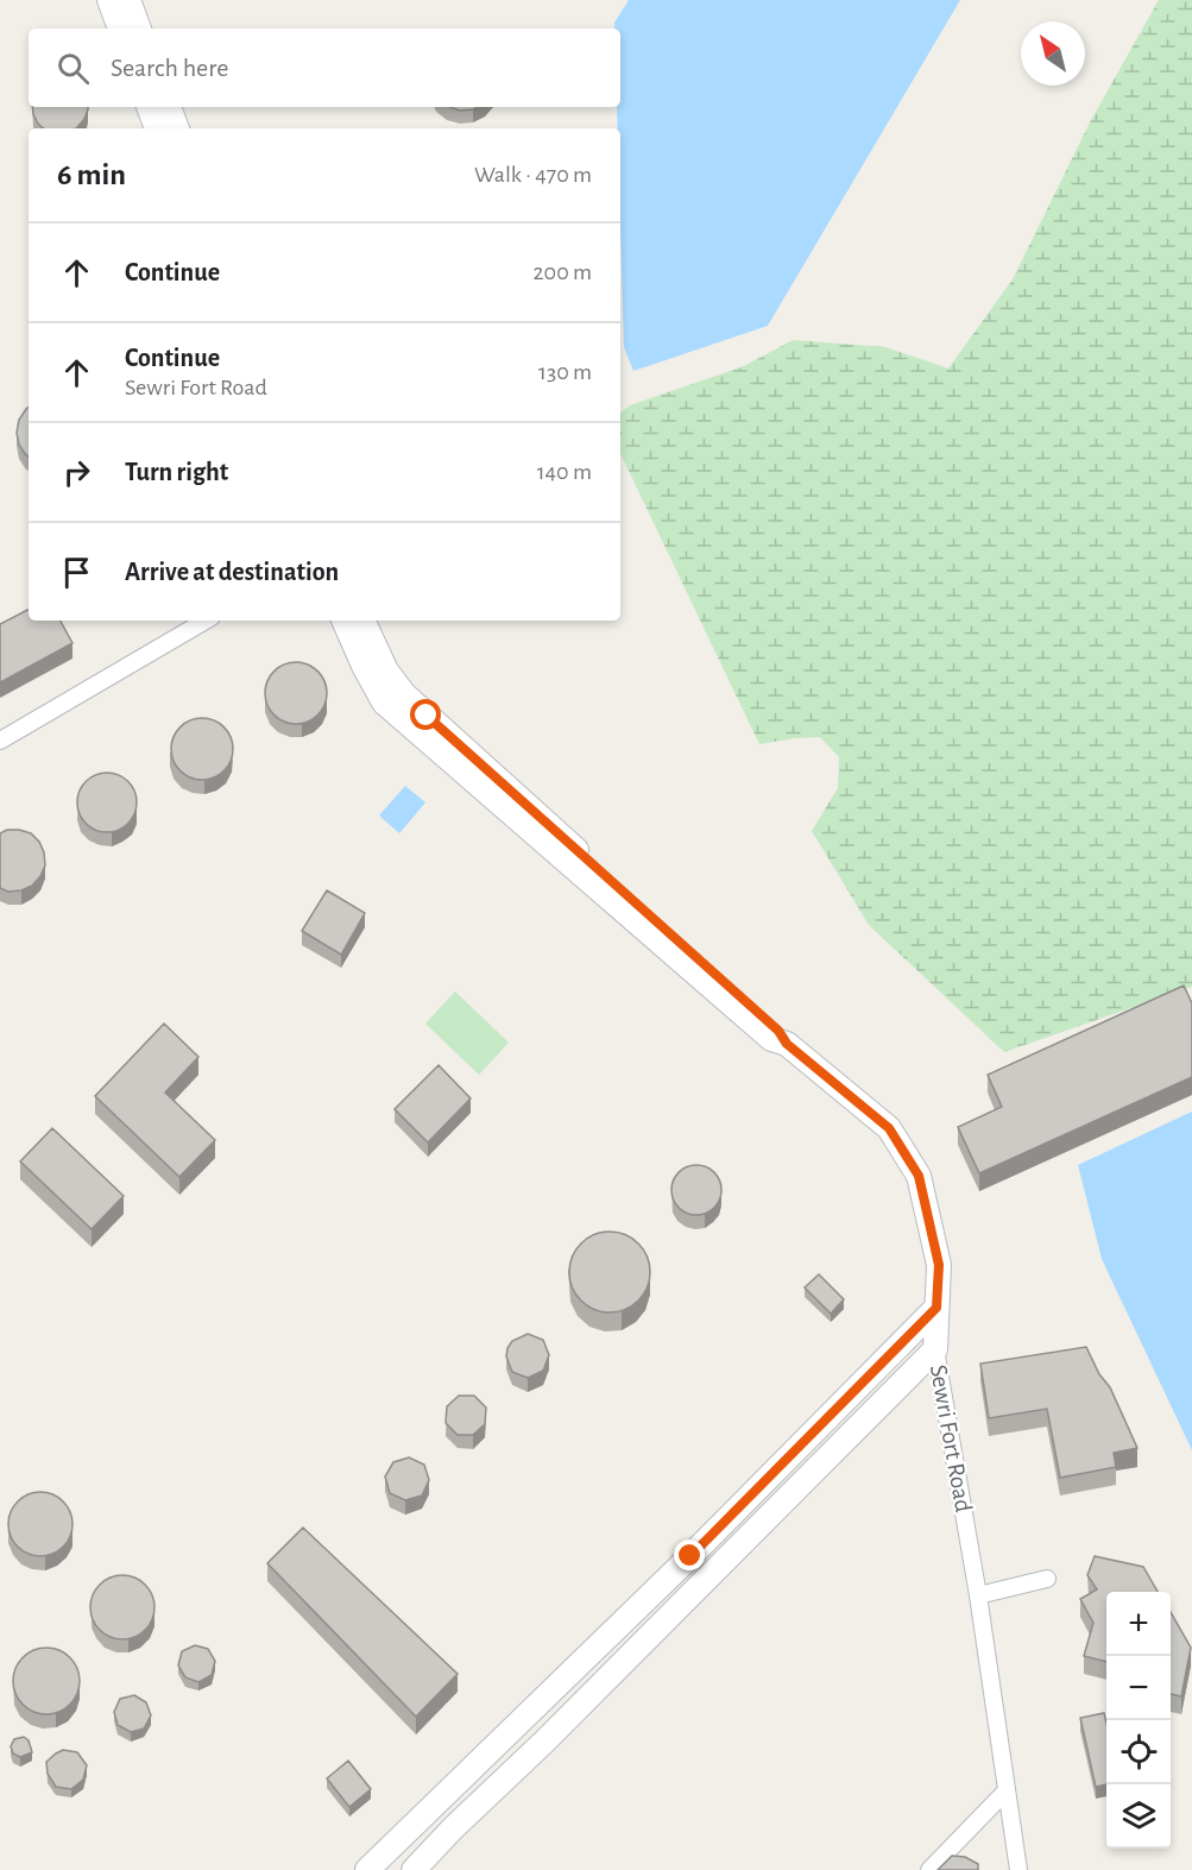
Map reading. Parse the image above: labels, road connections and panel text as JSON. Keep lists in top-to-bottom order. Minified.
{"streets":{"street":["Sewri Fort Road"]},"north":"top left","page":{"search":"Search here","heading":["6 min","Walk · 470 m"],"list":[["Continue","200 m"],["Continue","Sewri Fort Road","130 m"],["Turn right","140 m"],"Arrive at destination"],"map_buttons":["+","−"]}}
